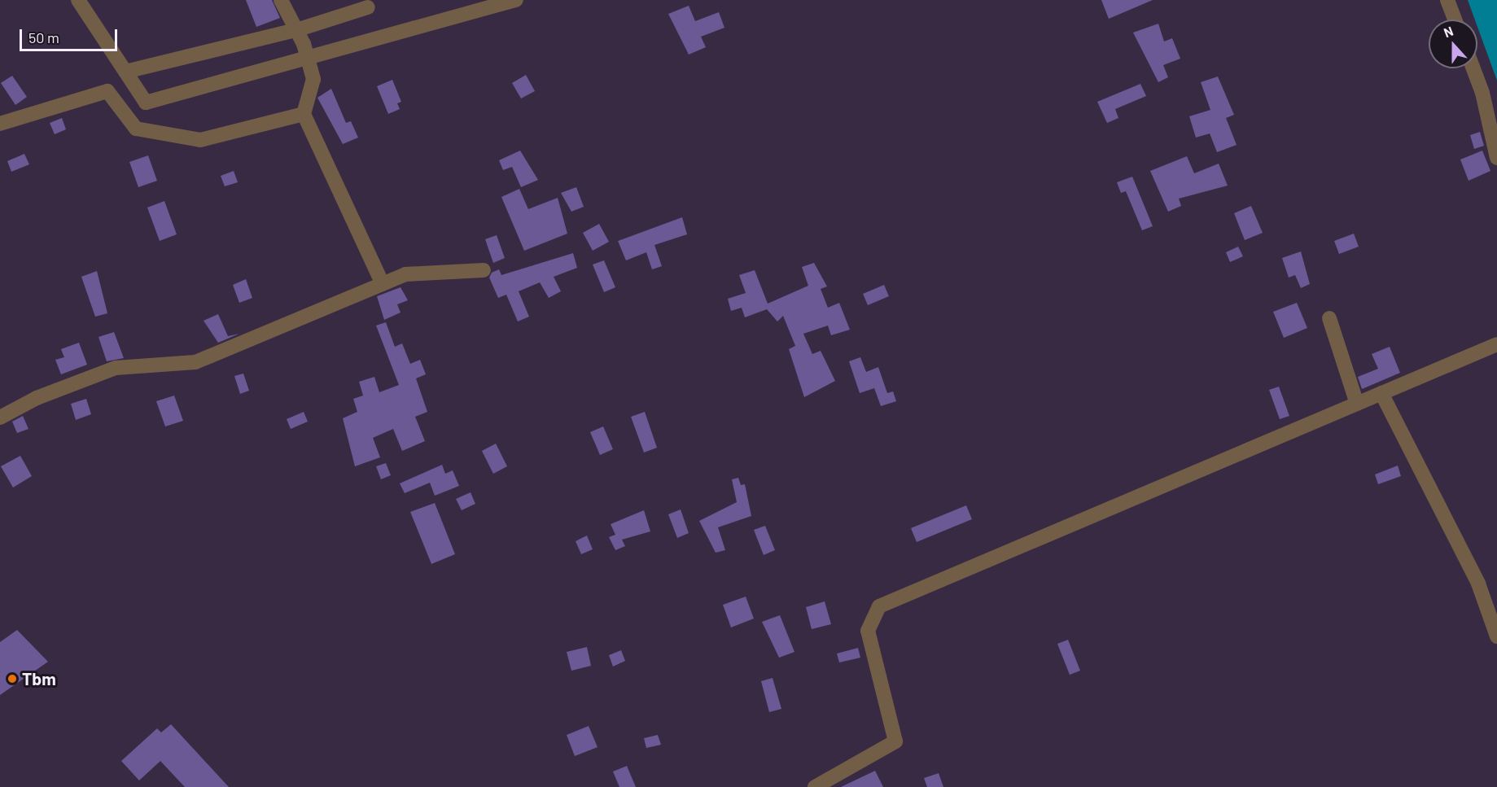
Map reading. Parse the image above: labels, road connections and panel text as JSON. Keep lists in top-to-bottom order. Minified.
{"places":["Tbm"],"scale_bar":"50 m","north":"top"}
